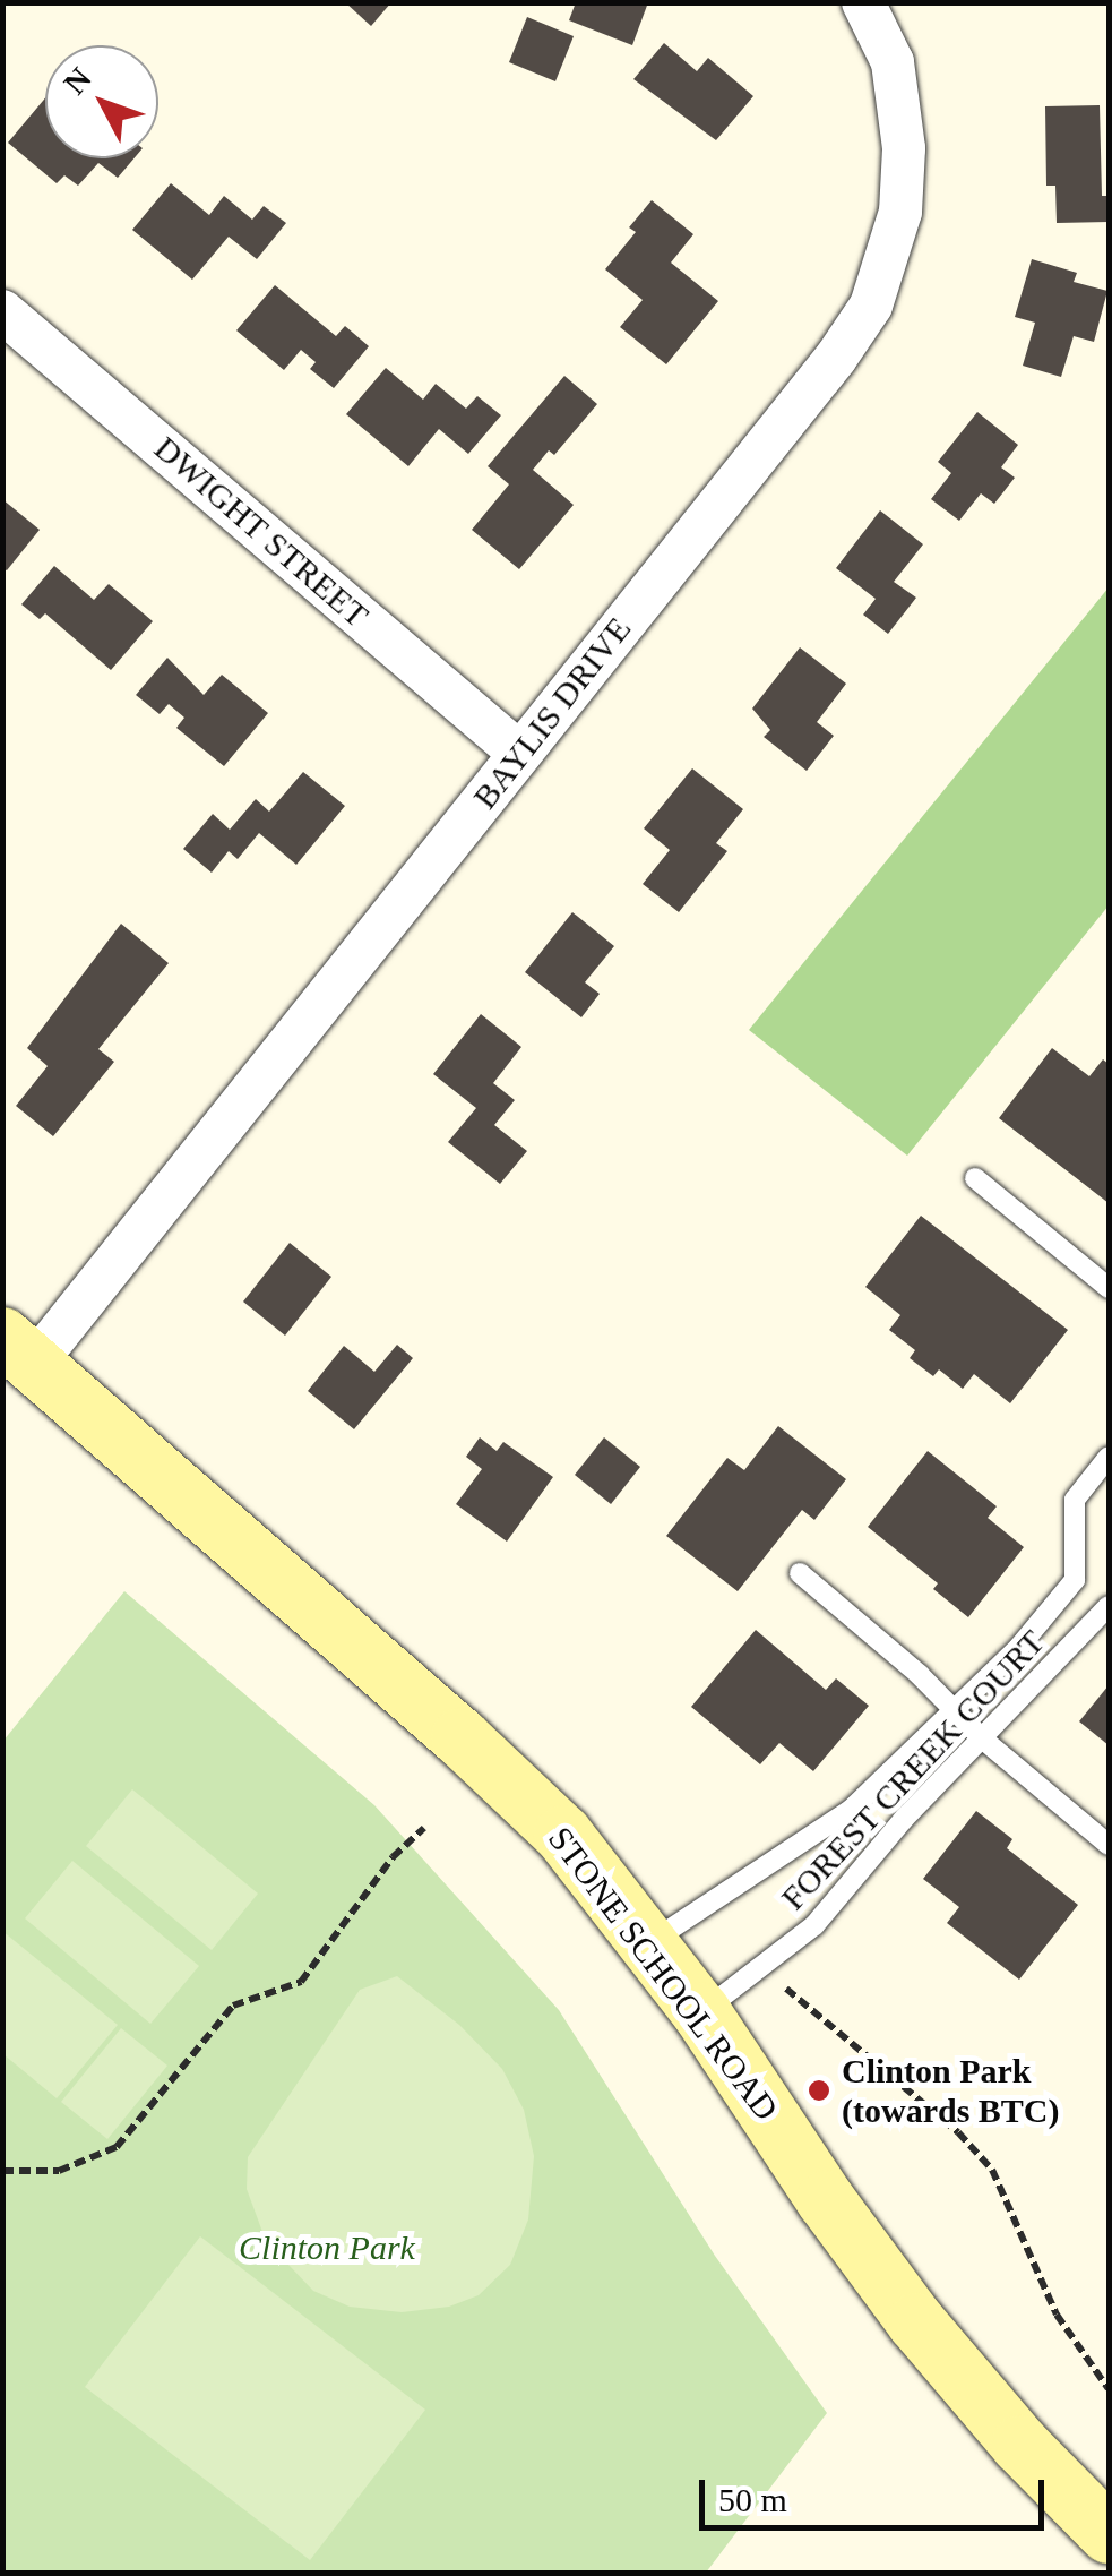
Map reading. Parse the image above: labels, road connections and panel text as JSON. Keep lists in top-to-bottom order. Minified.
{"streets":{"main road":["STONE SCHOOL ROAD"],"street":["DWIGHT STREET","BAYLIS DRIVE"],"lane":["FOREST CREEK COURT"]},"crossings":[["DWIGHT STREET","BAYLIS DRIVE"],["BAYLIS DRIVE","STONE SCHOOL ROAD"],["FOREST CREEK COURT","STONE SCHOOL ROAD"]],"parks":["Clinton Park"],"places":["Clinton Park (towards BTC)"],"scale_bar":"50 m","north":"top left"}
